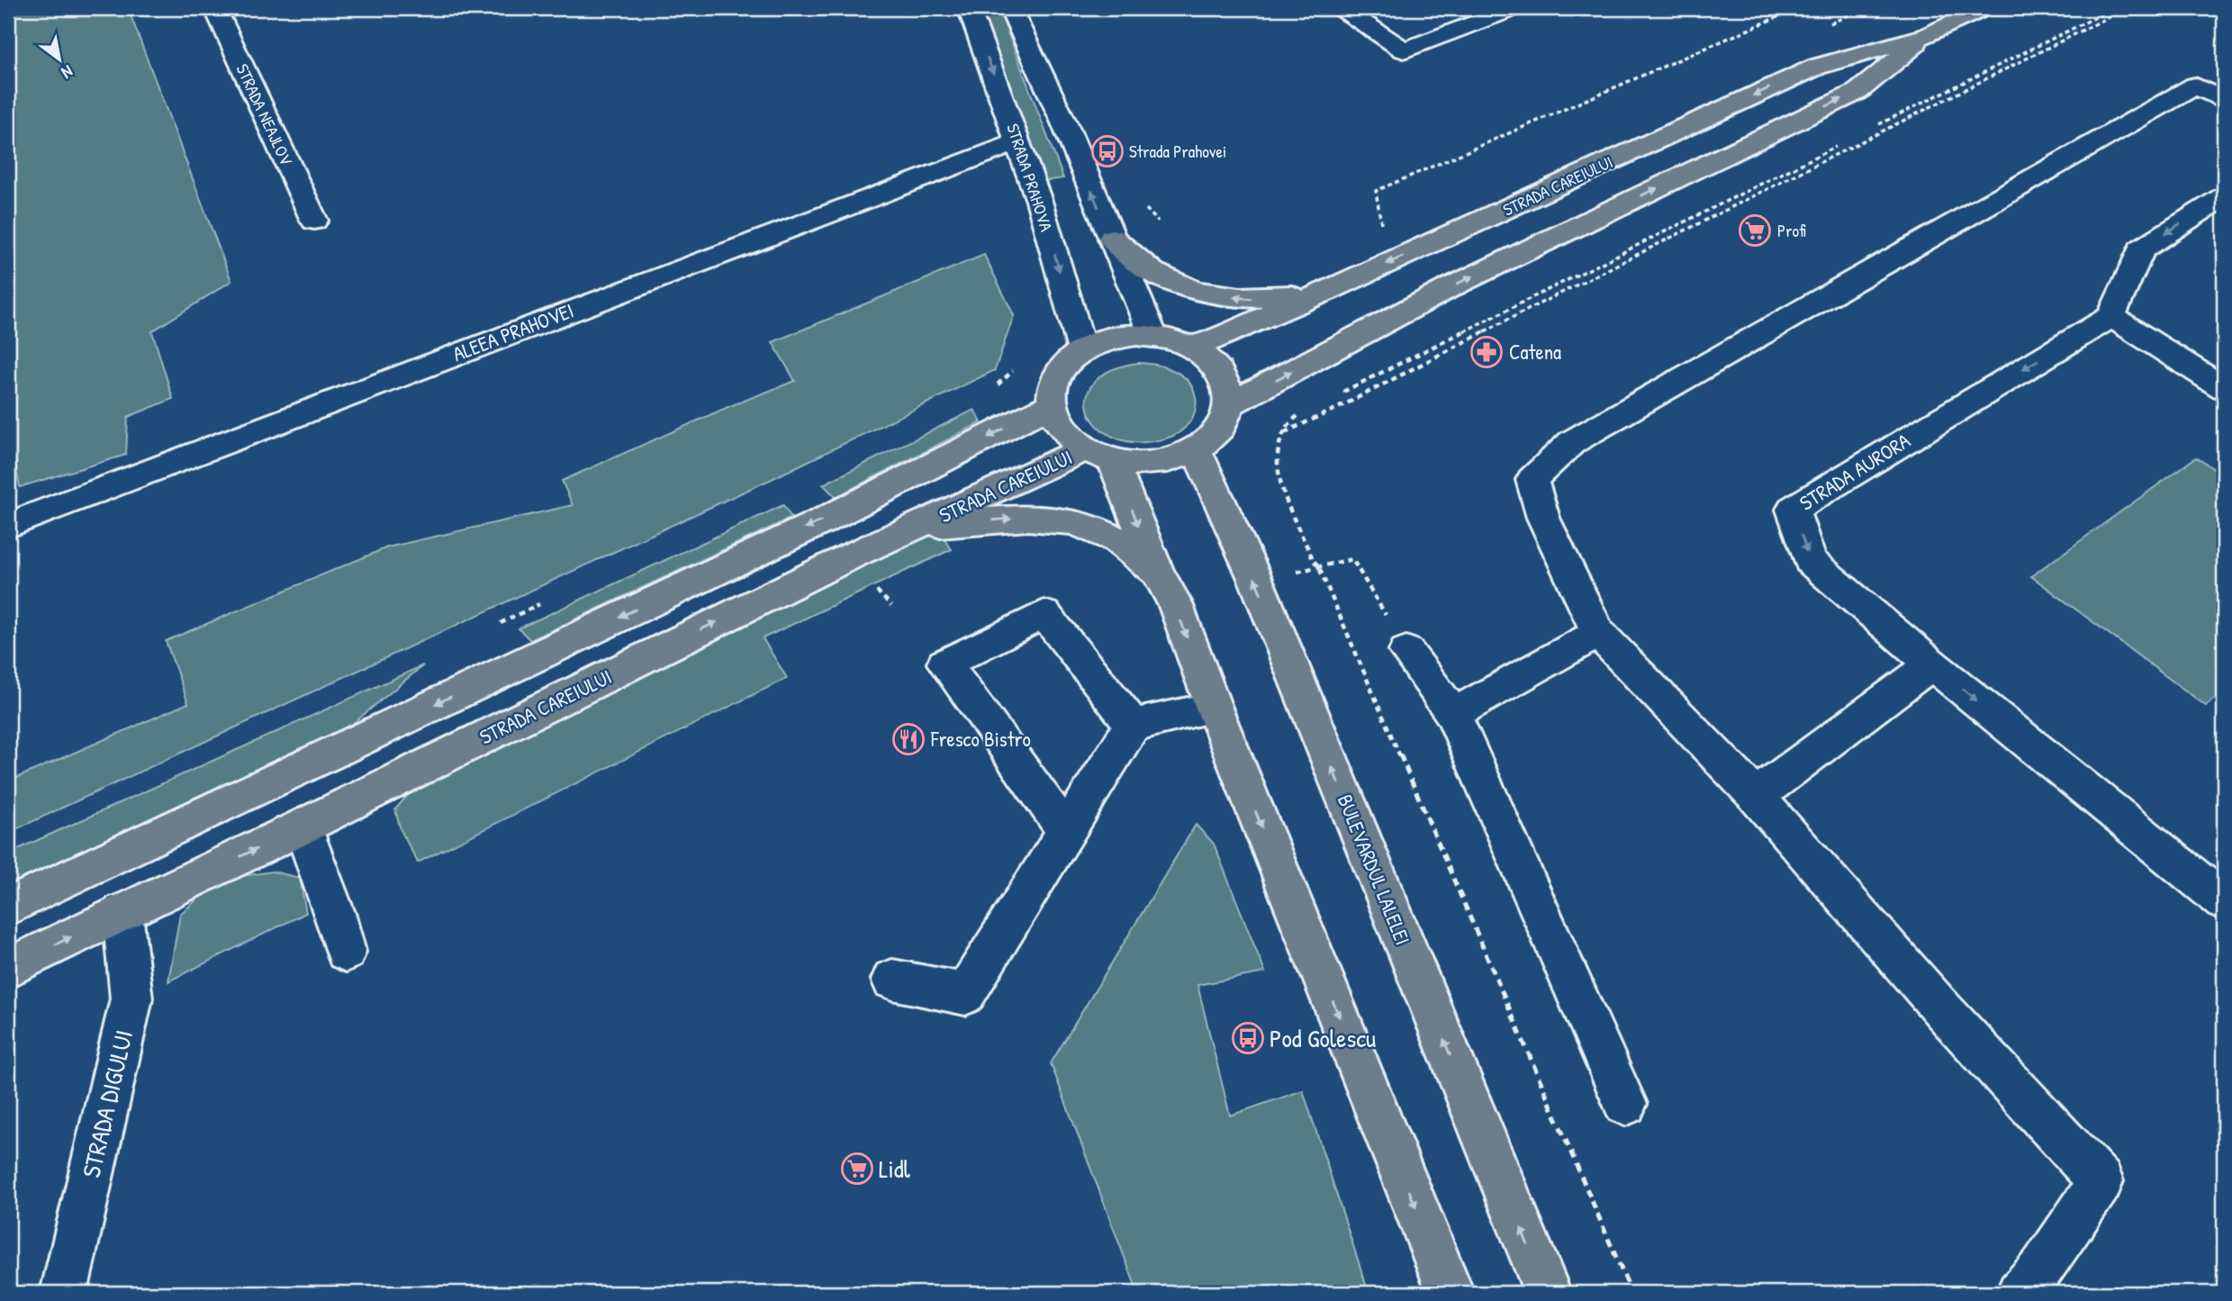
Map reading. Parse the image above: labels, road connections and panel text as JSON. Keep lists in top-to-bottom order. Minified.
{"streets":{"main road":["STRADA CAREIULUI","BULEVARDUL LALELEI"],"street":["STRADA NEAJLOV","STRADA PRAHOVA","ALEEA PRAHOVEI","STRADA AURORA","STRADA DIGULUI"]},"crossings":[["STRADA PRAHOVA","STRADA CAREIULUI"],["STRADA PRAHOVA","ALEEA PRAHOVEI"],["STRADA PRAHOVA","BULEVARDUL LALELEI"],["STRADA CAREIULUI","BULEVARDUL LALELEI"],["STRADA CAREIULUI","STRADA DIGULUI"]],"places":{"bus stop":["Strada Prahovei","Pod Golescu"],"supermarket":["Profi","Lidl"],"pharmacy":["Catena"],"restaurant":["Fresco Bistro"]},"north":"bottom right"}
